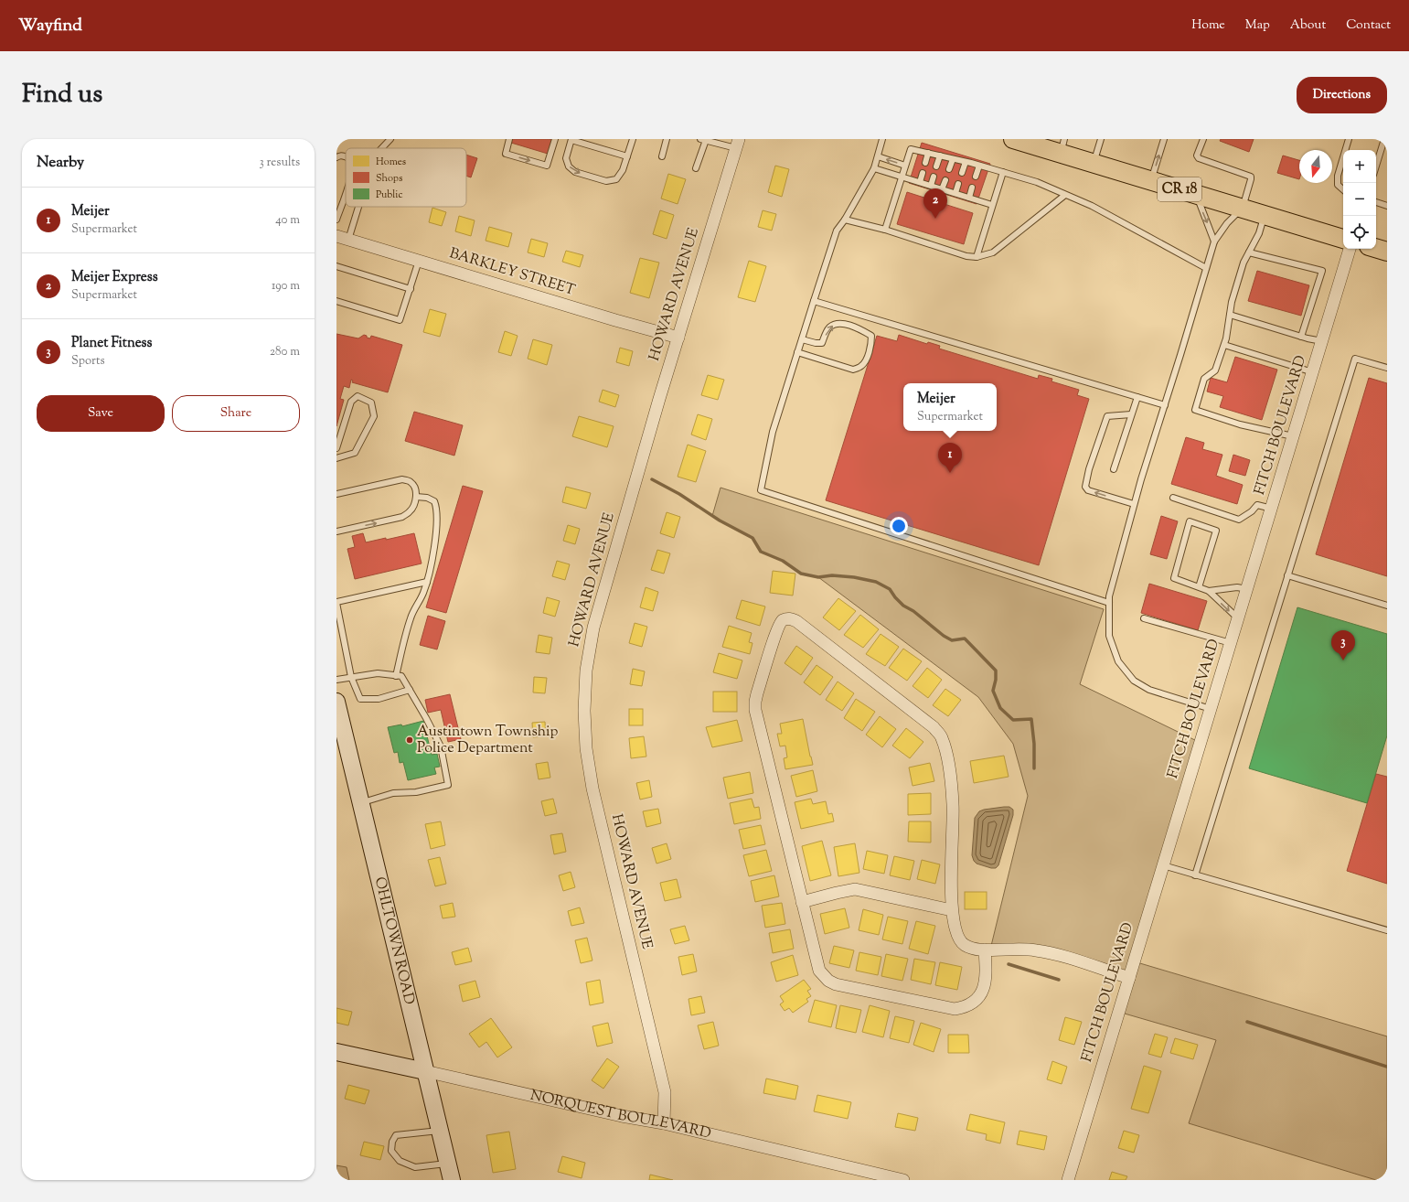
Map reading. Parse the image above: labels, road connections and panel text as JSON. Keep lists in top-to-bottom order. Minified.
{"streets":{"main road":["CR 18"],"street":["BARKLEY STREET","HOWARD AVENUE","FITCH BOULEVARD","OHLTOWN ROAD","NORQUEST BOULEVARD"]},"crossings":[["BARKLEY STREET","HOWARD AVENUE"],["HOWARD AVENUE","NORQUEST BOULEVARD"],["OHLTOWN ROAD","NORQUEST BOULEVARD"]],"places":["Austintown Township Police Department"],"legend":["Homes","Shops","Public"],"north":"bottom","page":{"header":"Wayfind","nav":["Home","Map","About","Contact"],"title":"Find us","buttons":["Directions",["Save","Share"]],"heading":["Nearby","3 results"],"map_buttons":["+","−"],"list":[{"mark":"1","name":"Meijer","note":"Supermarket","value":"40 m"},{"mark":"2","name":"Meijer Express","note":"Supermarket","value":"190 m"},{"mark":"3","name":"Planet Fitness","note":"Sports","value":"280 m"}],"pins":["2","1","3"],"popup":["Meijer","Supermarket"]}}
